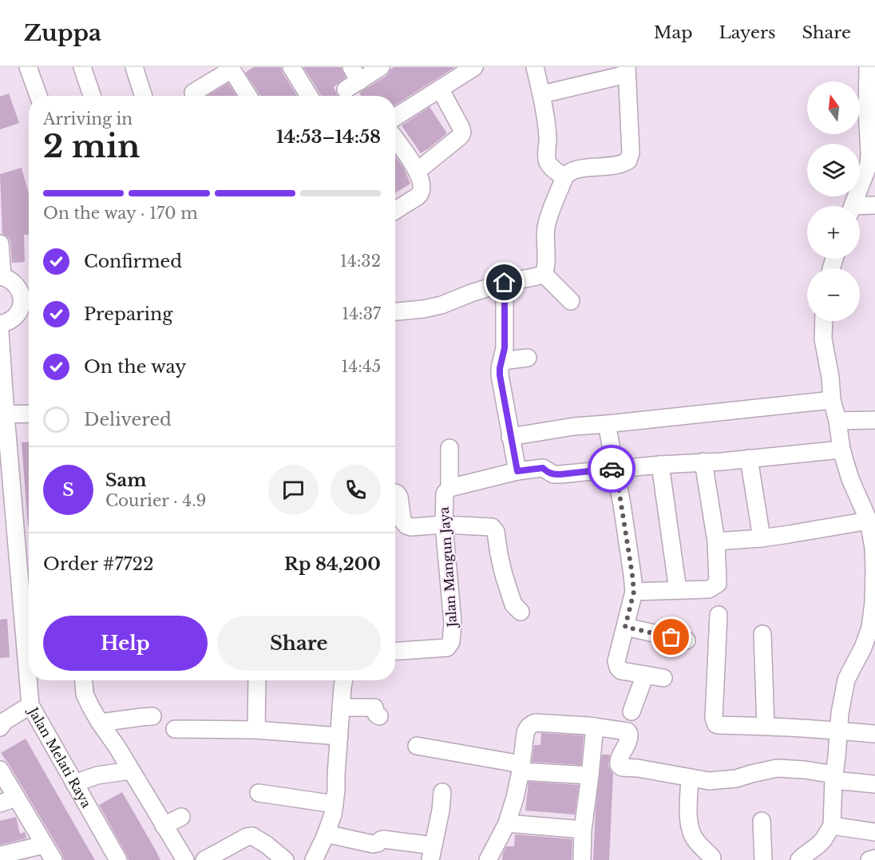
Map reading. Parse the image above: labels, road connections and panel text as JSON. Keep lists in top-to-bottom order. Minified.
{"streets":{"street":["Jalan Mangun Jaya","Jalan Melati Raya"]},"north":"top","page":{"header":"Zuppa","nav":["Map","Layers","Share"],"map_buttons":["+","−"],"heading":["2 min","Arriving in","14:53–14:58"],"panel":["Sam","Courier · 4.9","Order #7722","Rp 84,200"],"bar":"On the way · 170 m","list":[["Confirmed","14:32"],["Preparing","14:37"],["On the way","14:45"],"Delivered"],"round":"S","buttons":["Help","Share"]}}
